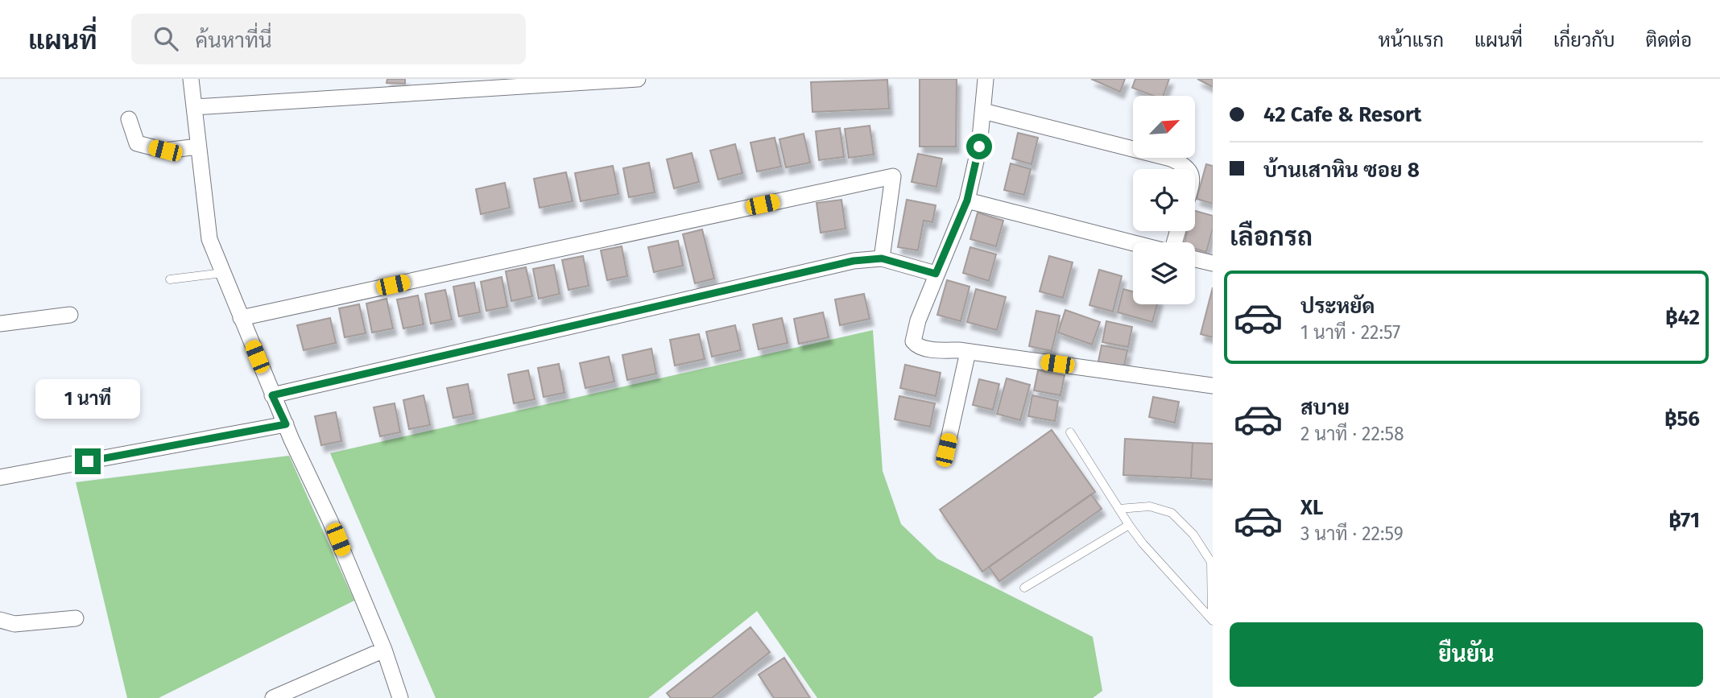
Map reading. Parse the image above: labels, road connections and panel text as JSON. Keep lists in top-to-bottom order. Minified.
{"north":"top right","page":{"header":"แผนที่","search":"ค้นหาที่นี่","nav":["หน้าแรก","แผนที่","เกี่ยวกับ","ติดต่อ"],"banner":["42 Cafe & Resort","บ้านเสาหิน ซอย 8"],"heading":"เลือกรถ","list":[{"name":"ประหยัด","note":"1 นาที · 22:57","value":"฿42"},{"name":"สบาย","note":"2 นาที · 22:58","value":"฿56"},{"name":"XL","note":"3 นาที · 22:59","value":"฿71"}],"bubble":"1 นาที","buttons":"ยืนยัน"}}
